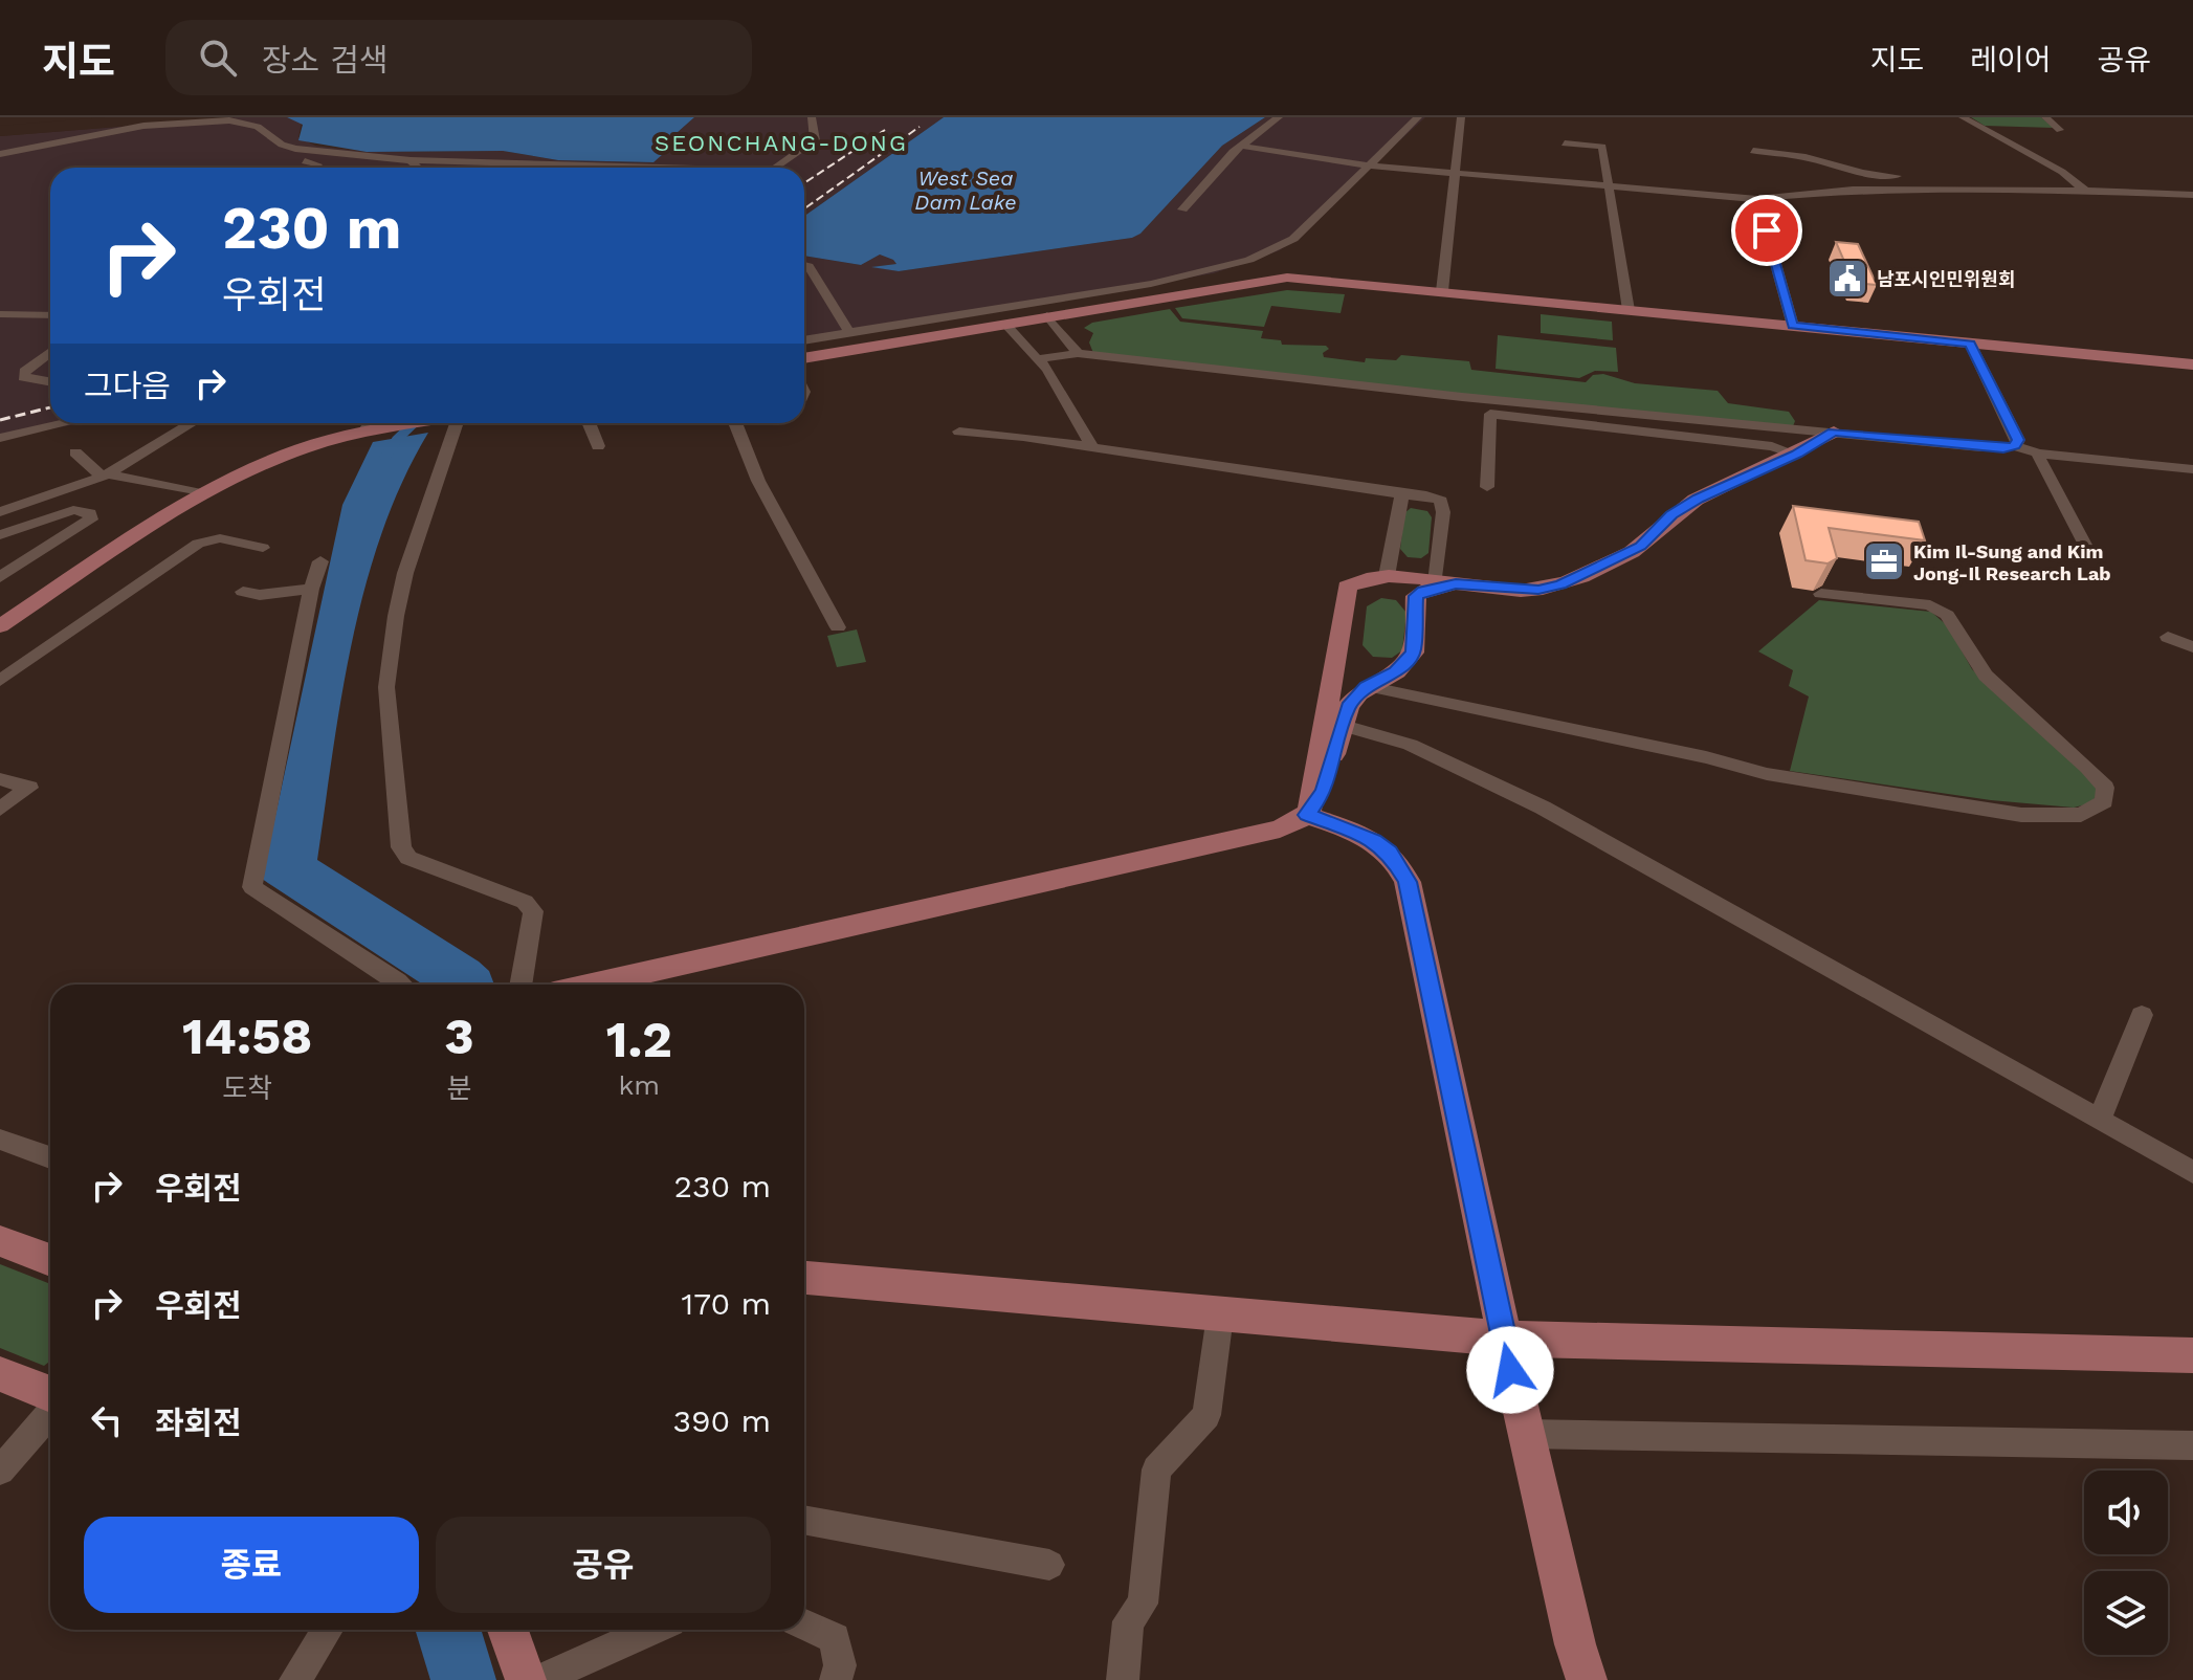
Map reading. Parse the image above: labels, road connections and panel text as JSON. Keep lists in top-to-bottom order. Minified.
{"districts":["SEONCHANG-DONG"],"water":["West Sea Dam Lake"],"places":{"public building":["남포시인민위원회"],"office":["Kim Il-Sung and Kim Jong-Il Research Lab"]},"page":{"header":"지도","search":"장소 검색","nav":["지도","레이어","공유"],"turn":["230 m","우회전"],"then":"그다음","eta":["14:58","도착","3","분","1.2","km"],"list":[{"name":"우회전","value":"230 m"},{"name":"우회전","value":"170 m"},{"name":"좌회전","value":"390 m"}],"buttons":["종료","공유"]}}
